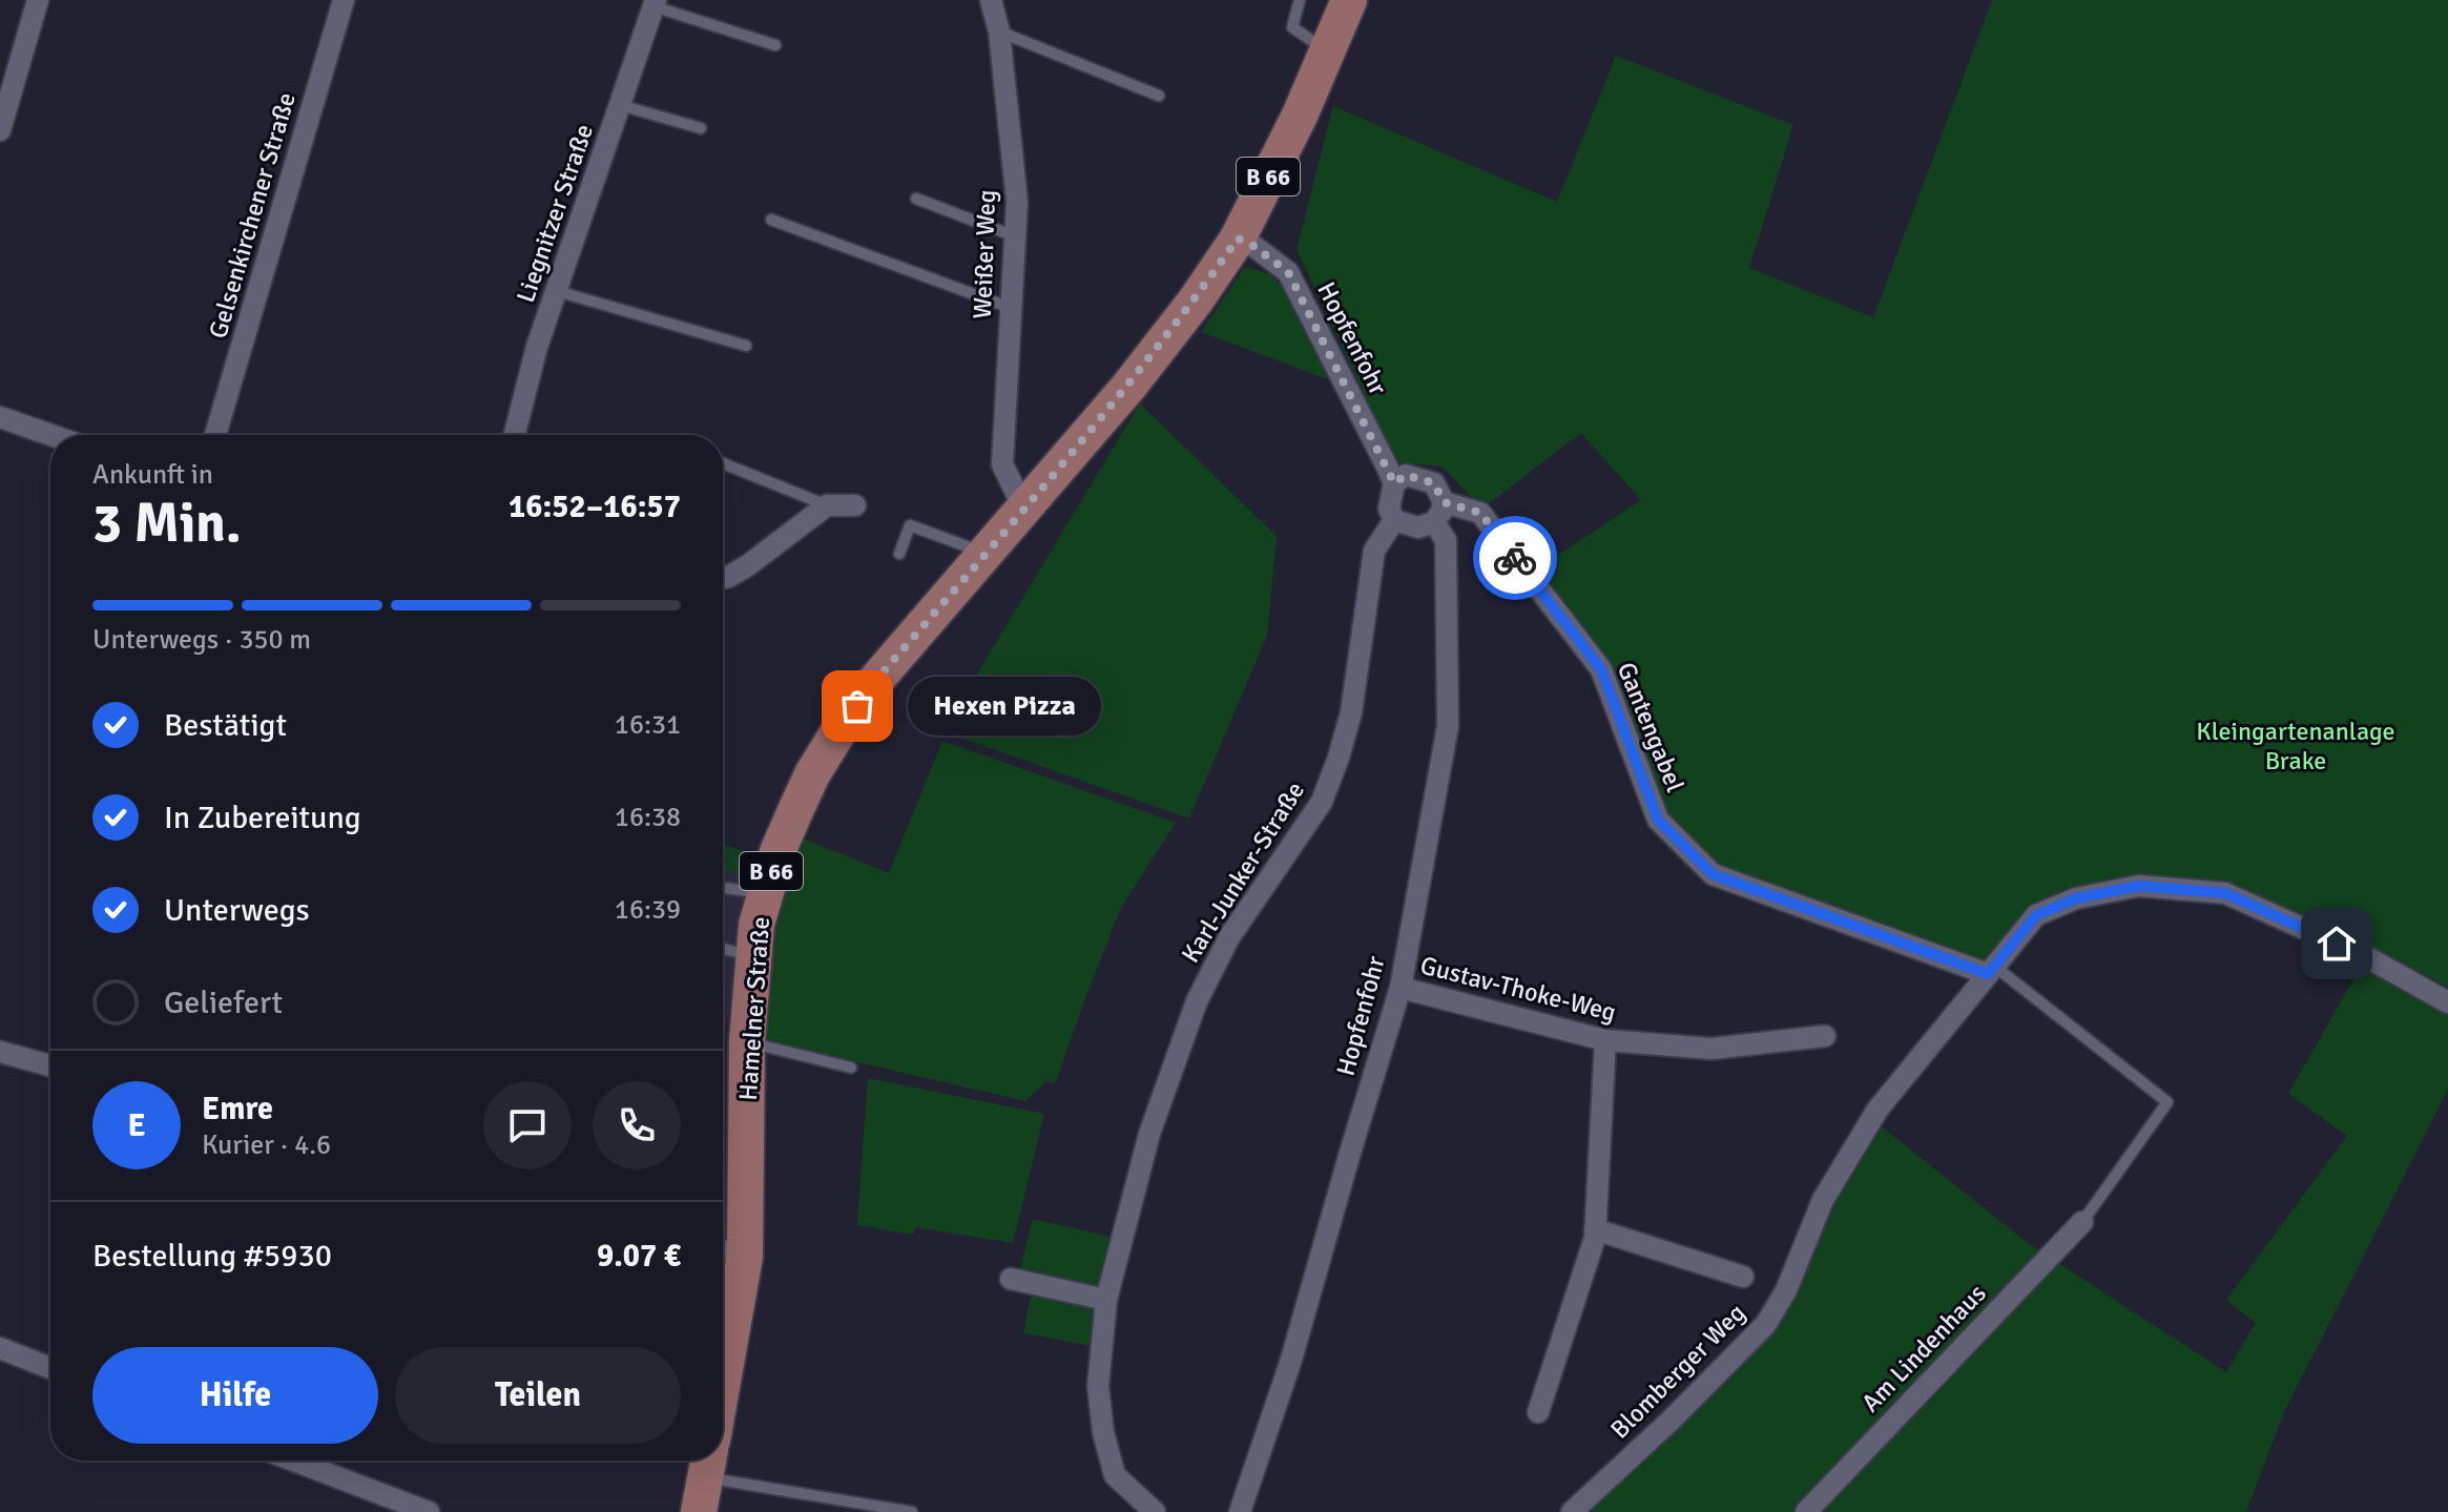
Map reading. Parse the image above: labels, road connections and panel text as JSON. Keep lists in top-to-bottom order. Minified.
{"streets":{"main road":["B 66","Hamelner Straße"],"street":["Liegnitzer Straße","Gelsenkirchener Straße","Weißer Weg","Hopfenfohr","Gantengabel","Karl-Junker-Straße","Gustav-Thoke-Weg","Am Lindenhaus","Blomberger Weg"]},"crossings":[["Weißer Weg","Hamelner Straße"],["Hopfenfohr","Gantengabel"],["Hopfenfohr","Karl-Junker-Straße"],["Hopfenfohr","Gustav-Thoke-Weg"],["Hopfenfohr","Hamelner Straße"],["Gantengabel","Karl-Junker-Straße"],["Gantengabel","Blomberger Weg"]],"parks":["Kleingartenanlage Brake"],"places":["Hexen Pizza"],"page":{"heading":["3 Min.","Ankunft in","16:52–16:57"],"panel":["Emre","Kurier · 4.6","Bestellung #5930","9.07 €"],"bar":"Unterwegs · 350 m","bubble":"Hexen Pizza","list":[["Bestätigt","16:31"],["In Zubereitung","16:38"],["Unterwegs","16:39"],"Geliefert"],"round":"E","buttons":["Hilfe","Teilen"]}}
